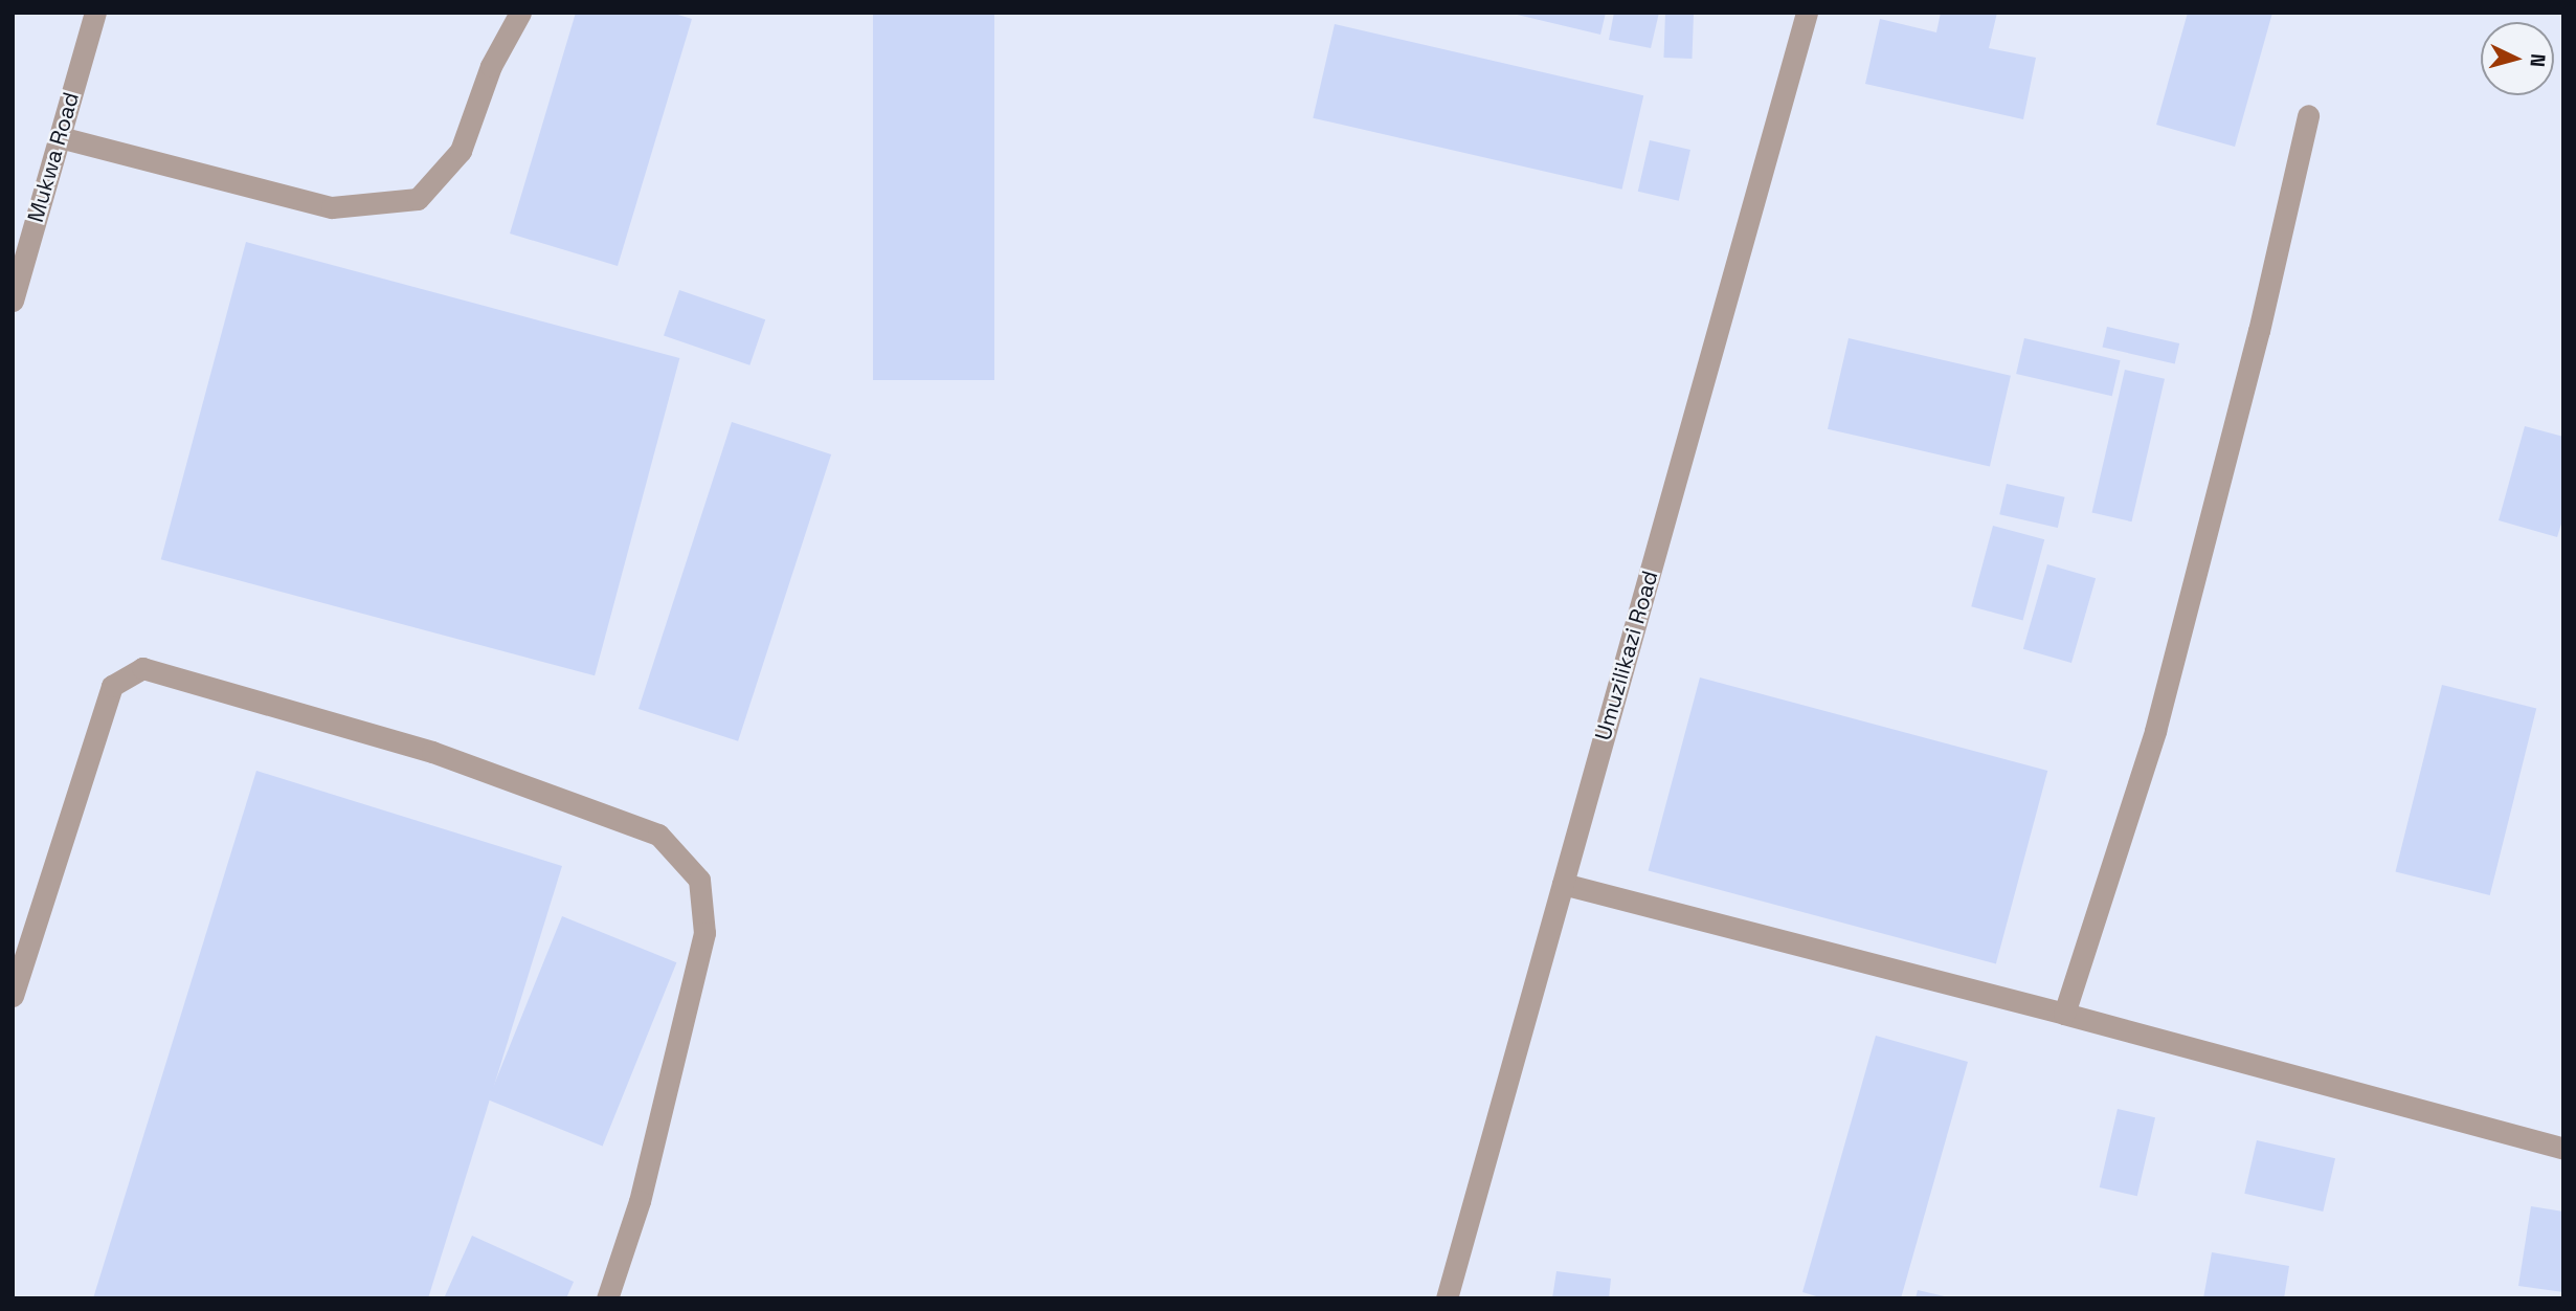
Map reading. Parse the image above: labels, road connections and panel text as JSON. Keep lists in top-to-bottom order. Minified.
{"streets":{"street":["Mukwa Road","Umuzilikazi Road"]},"north":"right"}
